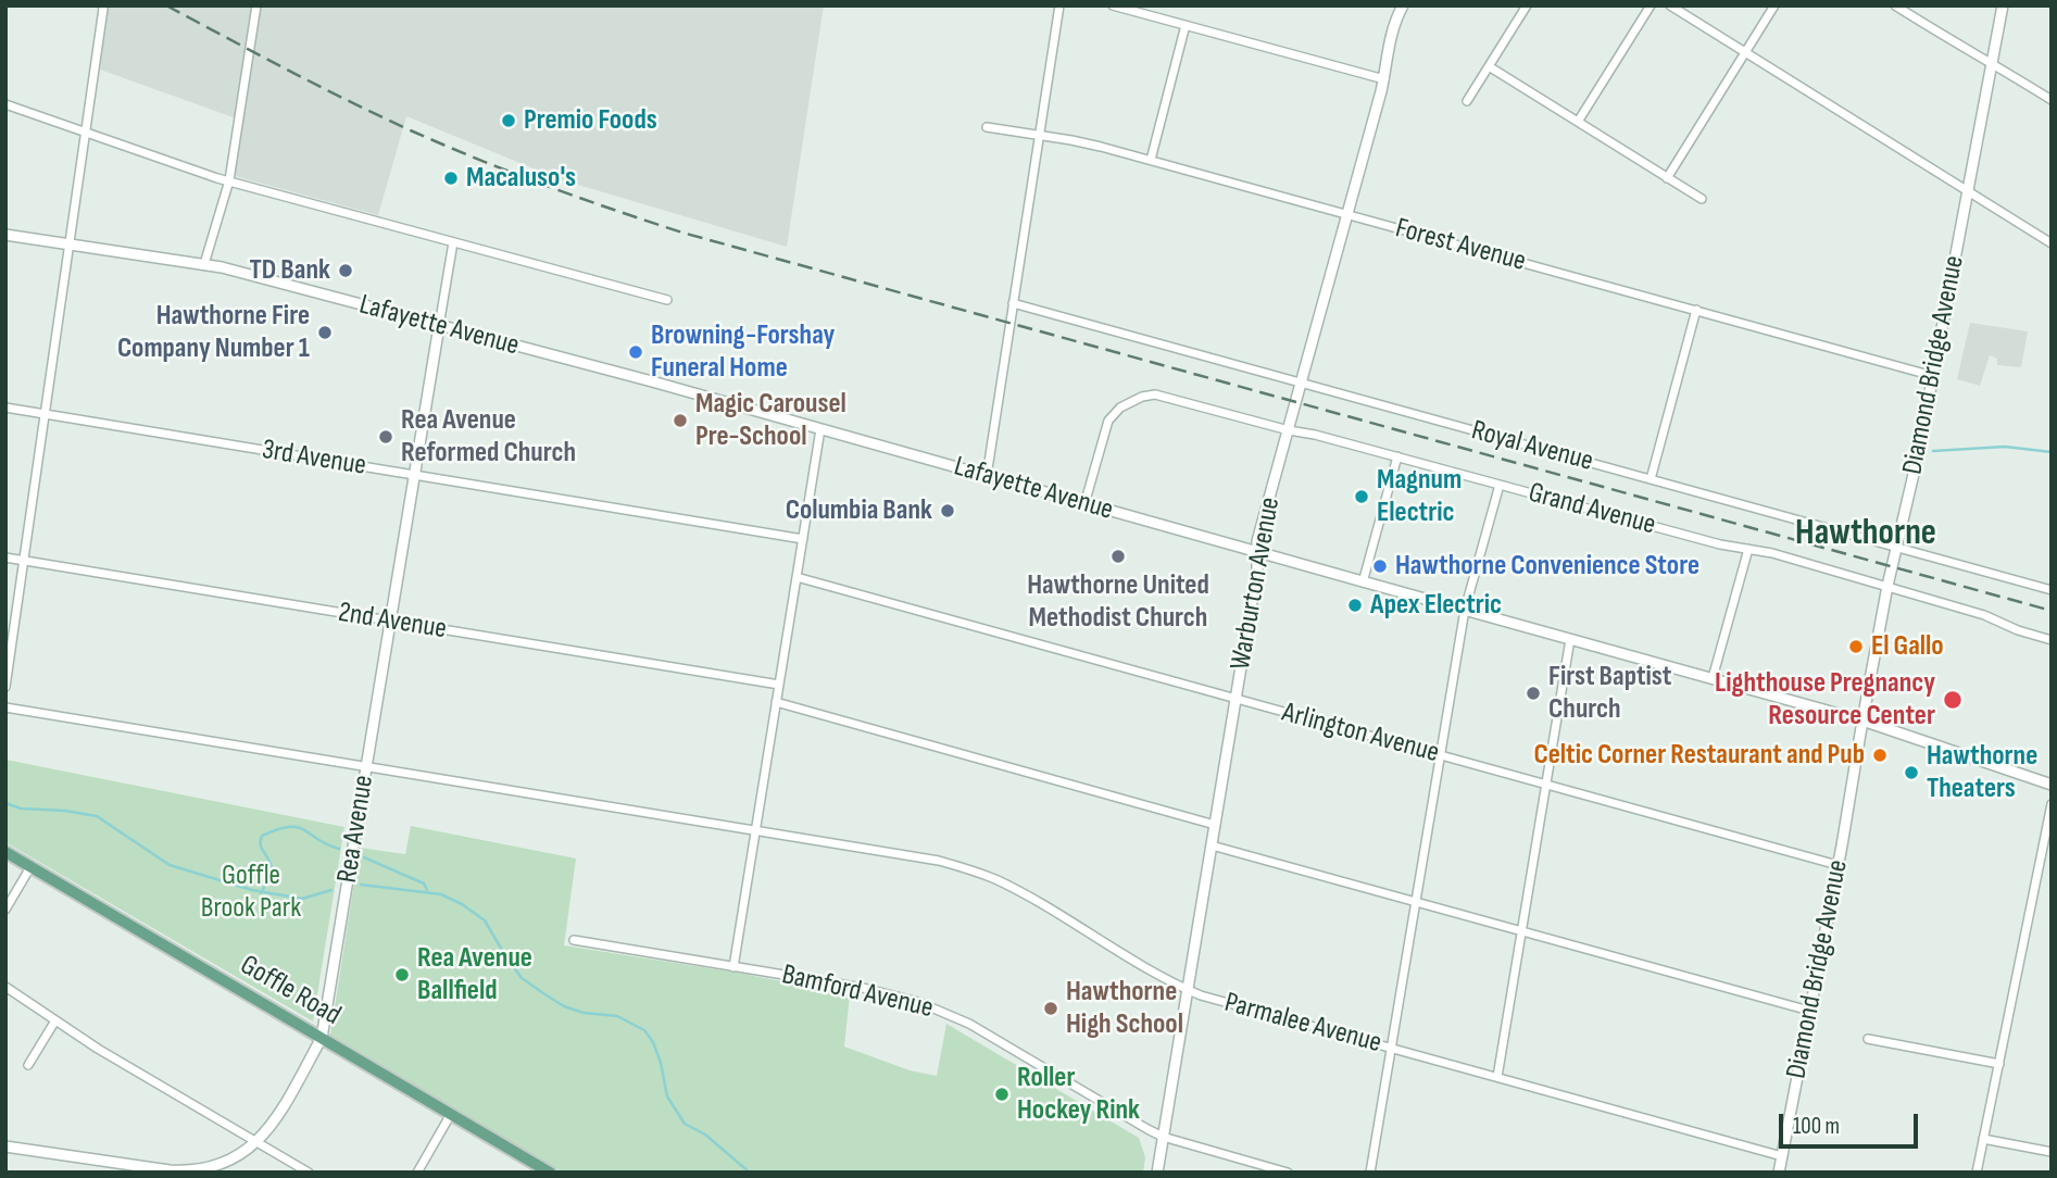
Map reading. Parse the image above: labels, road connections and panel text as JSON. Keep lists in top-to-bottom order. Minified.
{"streets":{"main road":["Goffle Road"],"street":["Forest Avenue","Lafayette Avenue","Diamond Bridge Avenue","Royal Avenue","3rd Avenue","Grand Avenue","Warburton Avenue","2nd Avenue","Arlington Avenue","Rea Avenue","Bamford Avenue","Parmalee Avenue"]},"crossings":[["Forest Avenue","Diamond Bridge Avenue"],["Forest Avenue","Warburton Avenue"],["Lafayette Avenue","Diamond Bridge Avenue"],["Lafayette Avenue","Grand Avenue"],["Lafayette Avenue","Warburton Avenue"],["Lafayette Avenue","Rea Avenue"],["Diamond Bridge Avenue","Royal Avenue"],["Diamond Bridge Avenue","Grand Avenue"],["Diamond Bridge Avenue","Arlington Avenue"],["Diamond Bridge Avenue","Parmalee Avenue"],["Royal Avenue","Warburton Avenue"],["3rd Avenue","Rea Avenue"],["Grand Avenue","Warburton Avenue"],["Warburton Avenue","Arlington Avenue"],["Warburton Avenue","Bamford Avenue"],["Warburton Avenue","Parmalee Avenue"],["2nd Avenue","Rea Avenue"],["Rea Avenue","Goffle Road"],["Rea Avenue","Parmalee Avenue"]],"districts":["Hawthorne"],"parks":["Goffle Brook Park"],"places":["Premio Foods","Macaluso's","TD Bank","Hawthorne Fire Company Number 1","Browning-Forshay Funeral Home","Magic Carousel Pre-School","Rea Avenue Reformed Church","Magnum Electric","Columbia Bank","Hawthorne United Methodist Church","Hawthorne Convenience Store","Apex Electric","El Gallo","First Baptist Church","Lighthouse Pregnancy Resource Center","Celtic Corner Restaurant and Pub","Hawthorne Theaters","Rea Avenue Ballfield","Hawthorne High School","Roller Hockey Rink"],"scale_bar":"100 m"}
